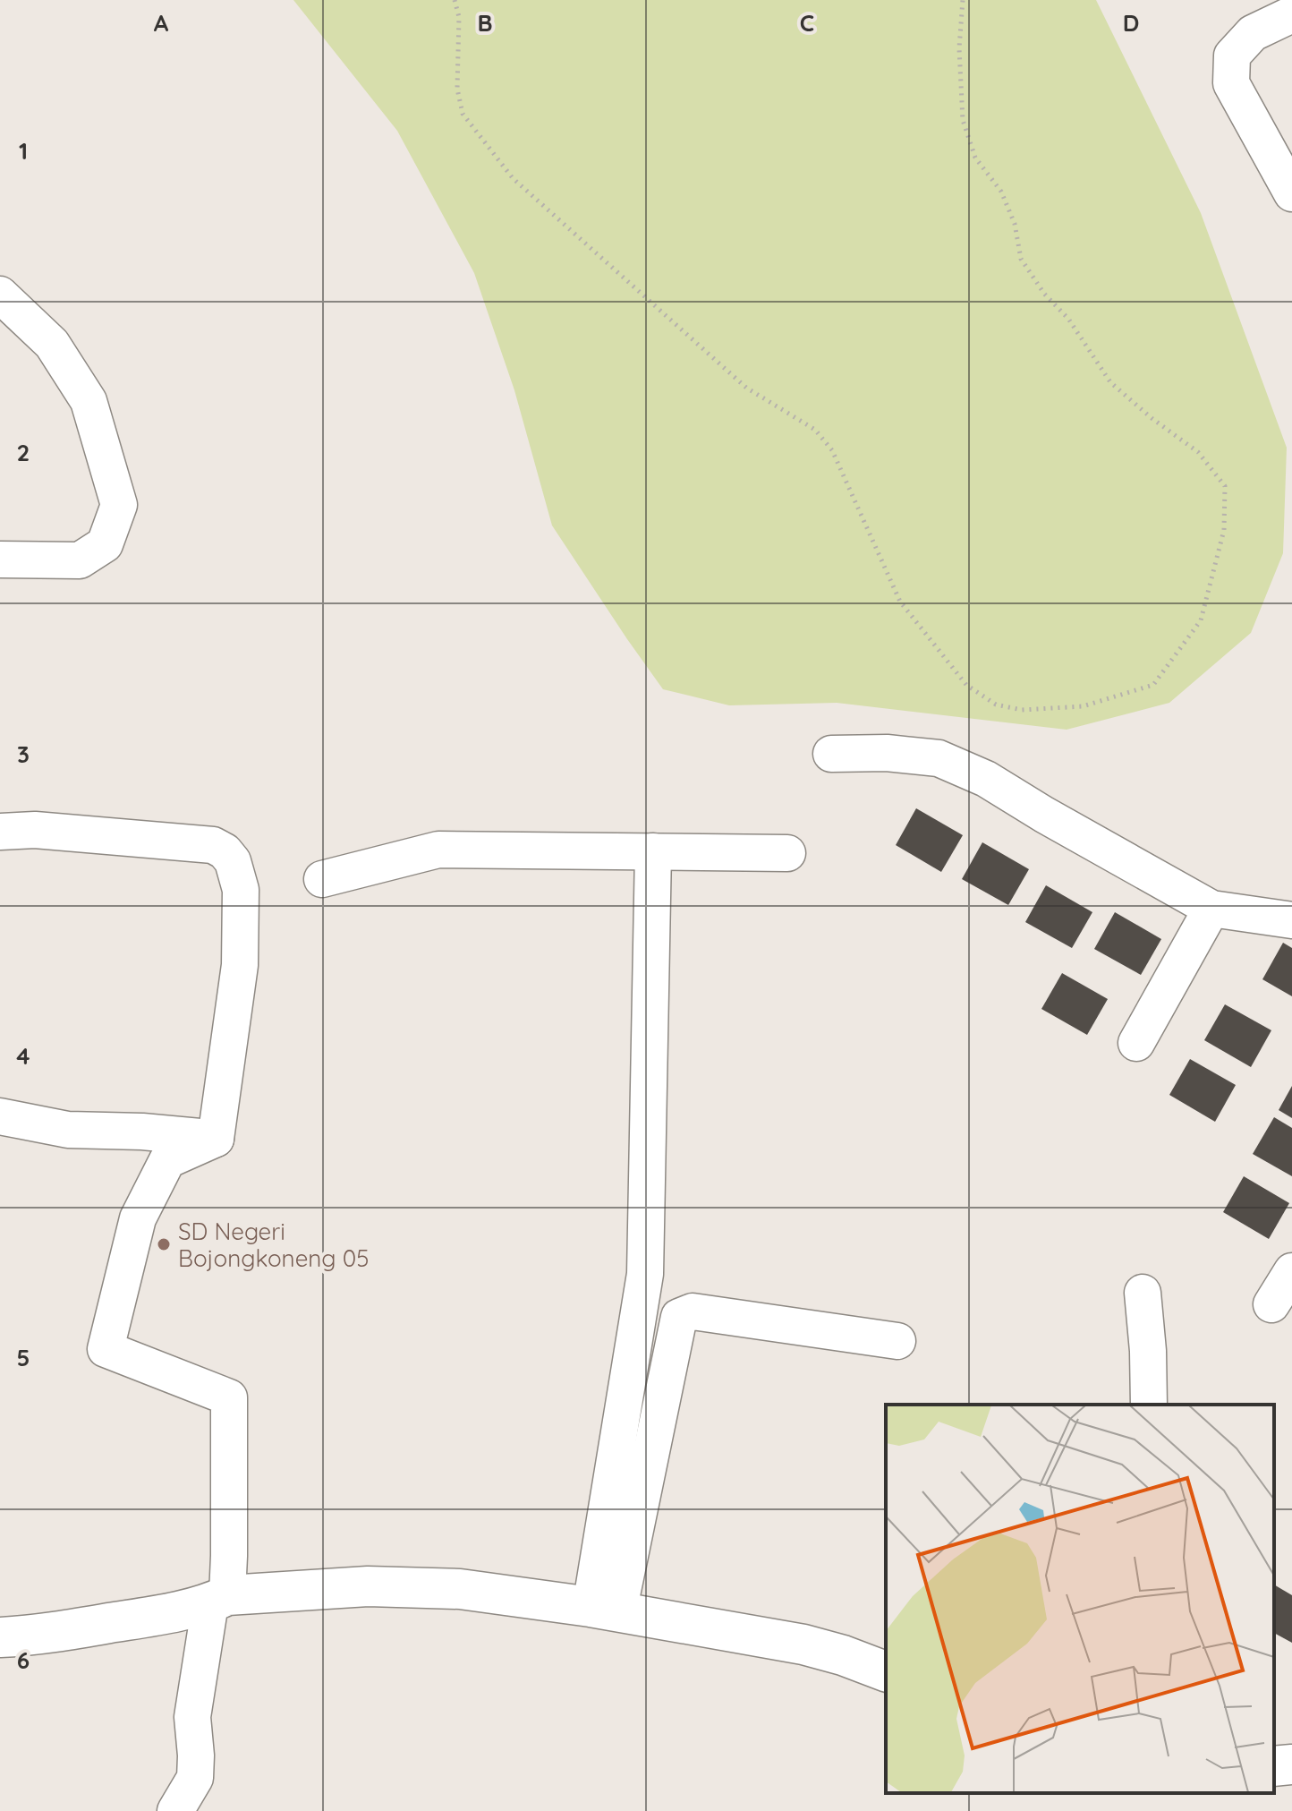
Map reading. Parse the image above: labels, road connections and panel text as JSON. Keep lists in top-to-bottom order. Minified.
{"places":["SD Negeri Bojongkoneng 05"],"grid":{"columns":["A","B","C","D"],"rows":["1","2","3","4","5","6"]}}
